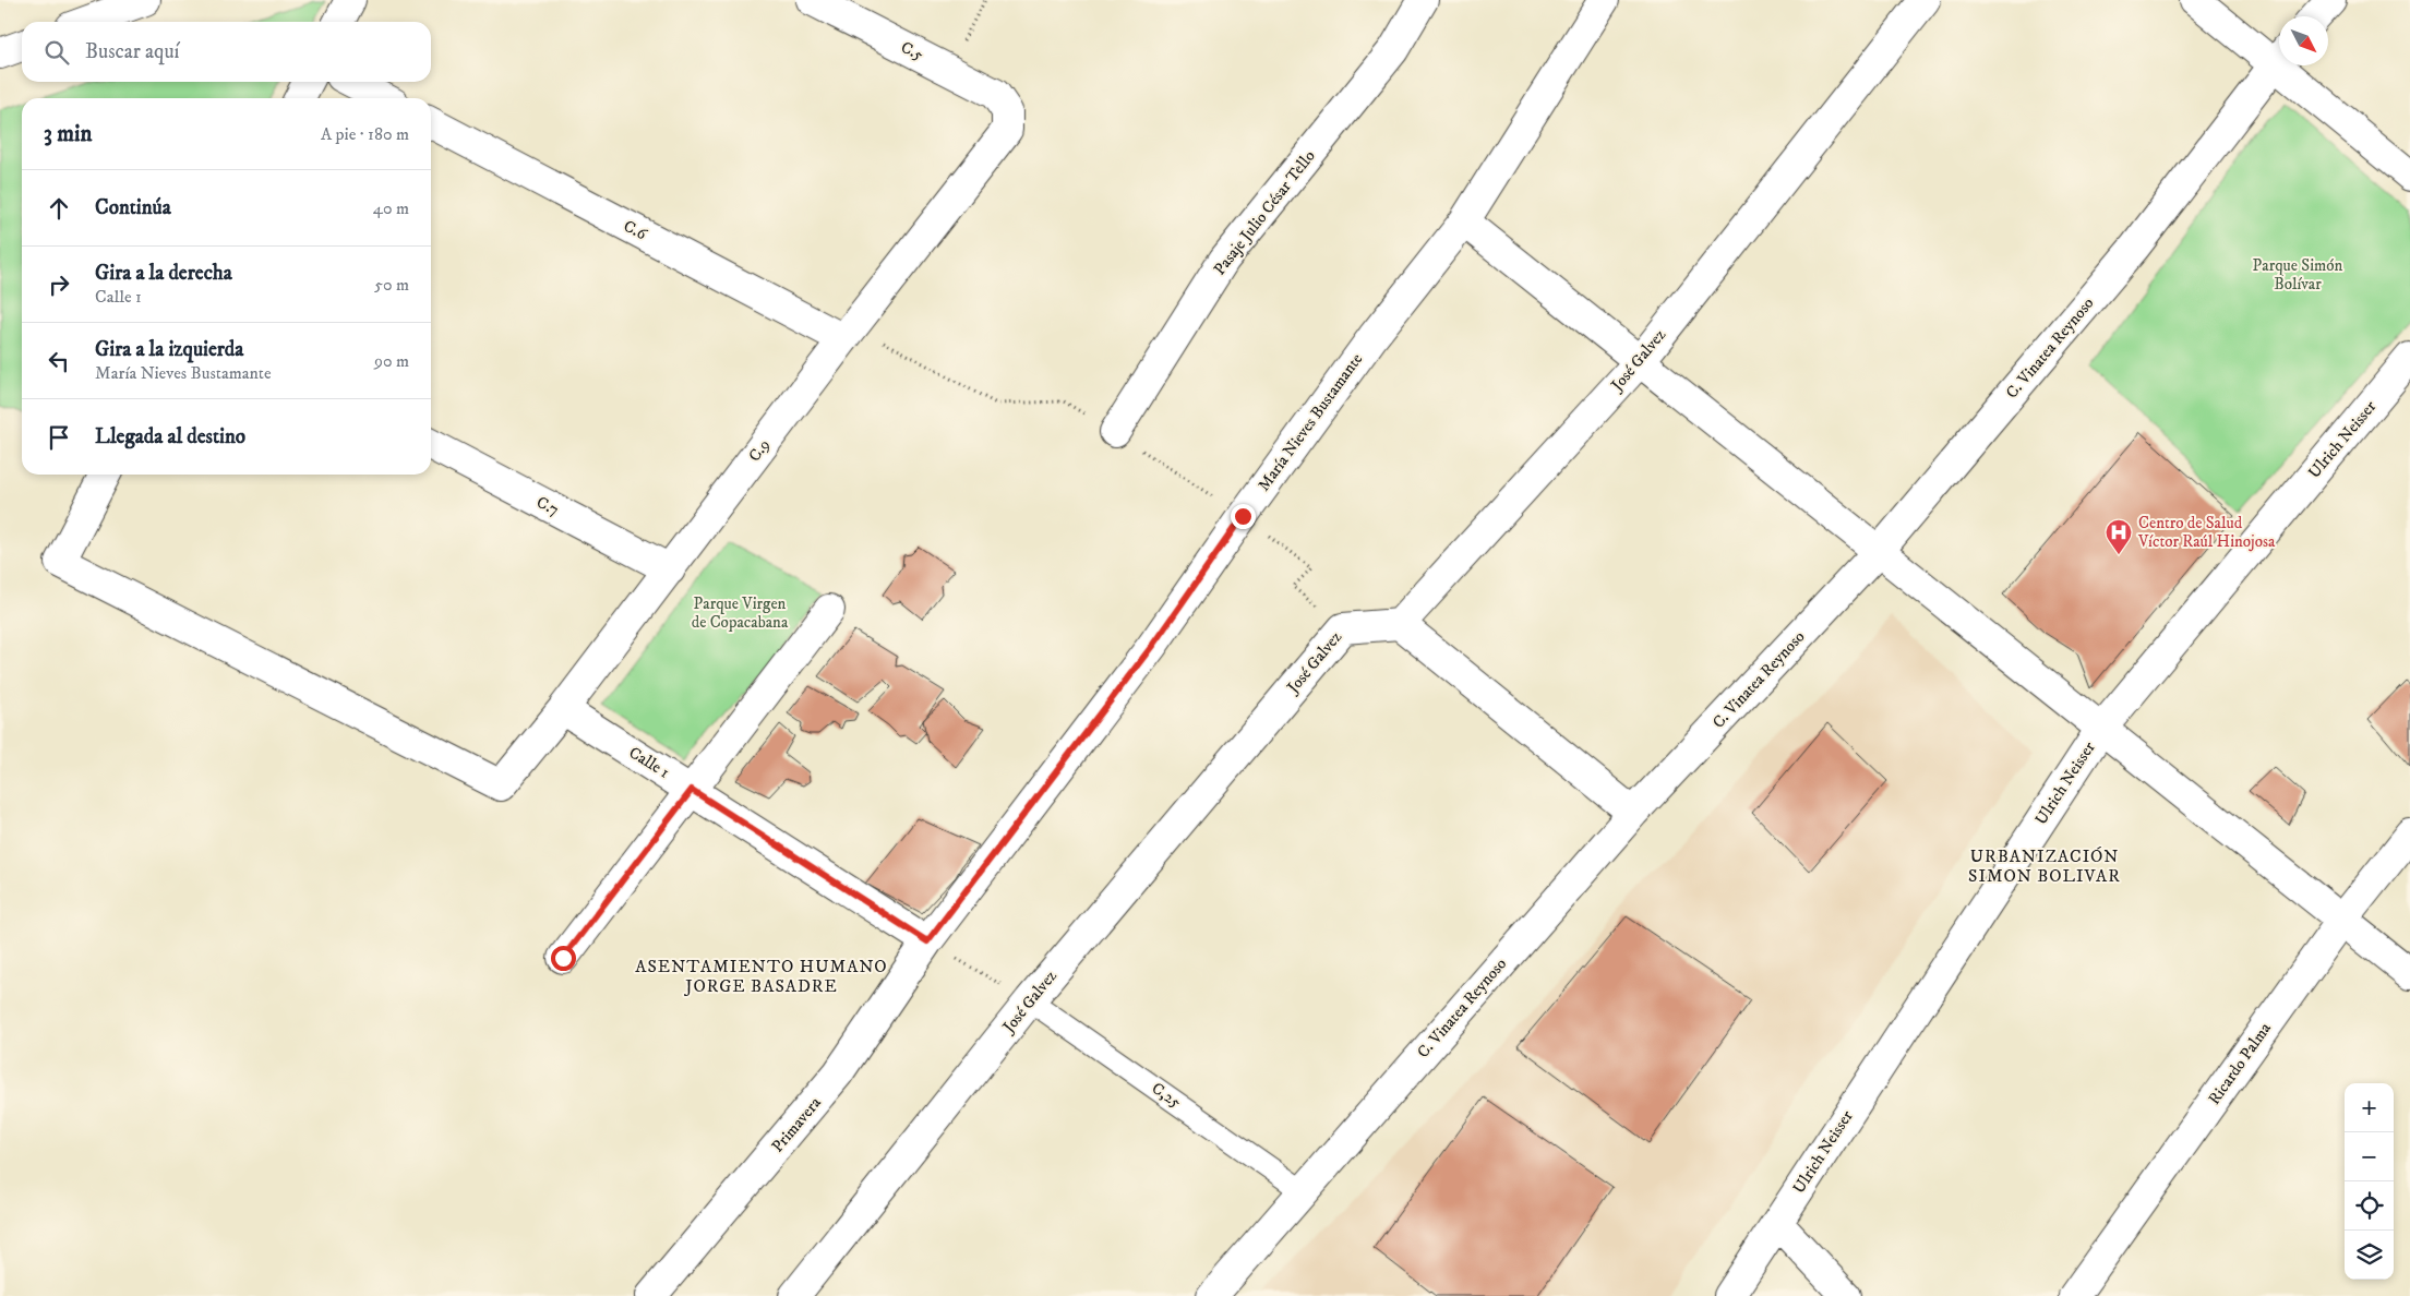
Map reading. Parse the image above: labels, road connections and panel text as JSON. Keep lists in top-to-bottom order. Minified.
{"streets":{"street":["C.5","Pasaje Julio César Tello","C.6","C. Vinatea Reynoso","José Galvez","María Nieves Bustamante","Ulrich Neisser","C.9","C.7","Calle 1","Ricardo Palma","Primavera"],"lane":["C,25"]},"crossings":[["C.5","C.9"],["C.6","C.9"],["C. Vinatea Reynoso","C,25"],["José Galvez","C,25"],["María Nieves Bustamante","Calle 1"],["María Nieves Bustamante","Primavera"],["C.9","C.7"],["C.9","Calle 1"],["Calle 1","Primavera"]],"districts":["URBANIZACIÓN SIMON BOLIVAR","ASENTAMIENTO HUMANO JORGE BASADRE"],"parks":["Parque Simón Bolívar","Parque Virgen de Copacabana"],"places":{"hospital":["Centro de Salud Víctor Raúl Hinojosa"]},"north":"bottom right","page":{"search":"Buscar aquí","heading":["3 min","A pie · 180 m"],"list":[["Continúa","40 m"],["Gira a la derecha","Calle 1","50 m"],["Gira a la izquierda","María Nieves Bustamante","90 m"],"Llegada al destino"],"map_buttons":["+","−"]}}
